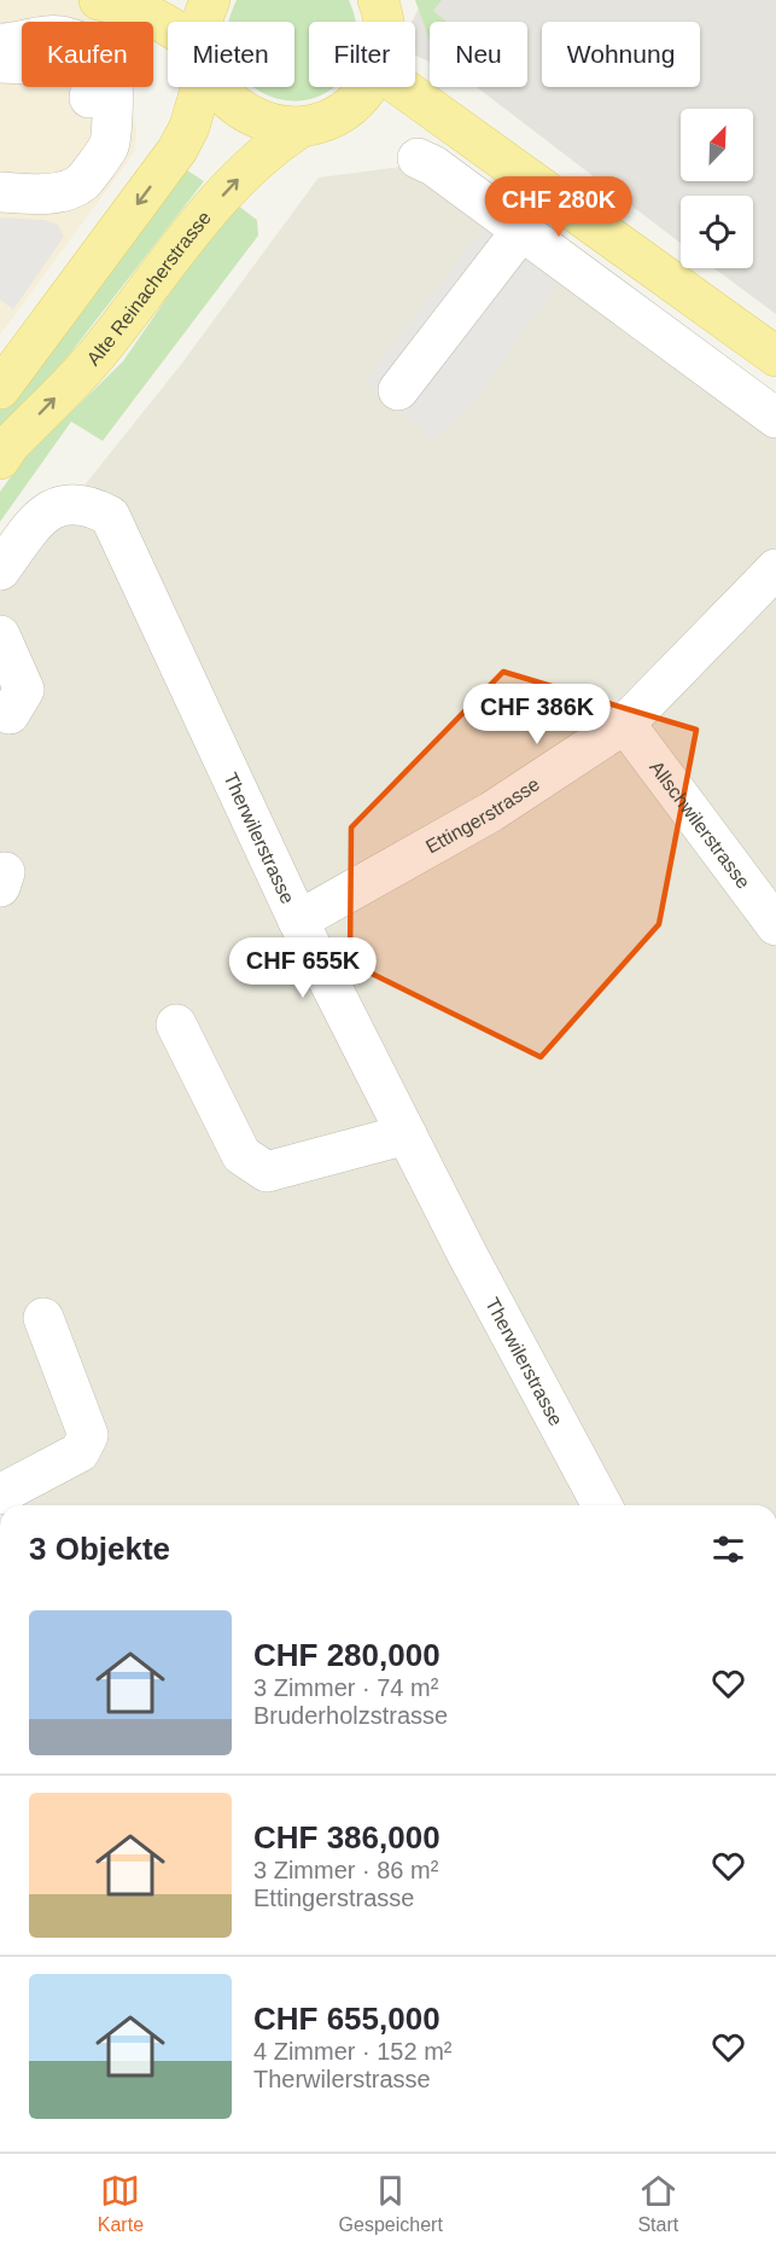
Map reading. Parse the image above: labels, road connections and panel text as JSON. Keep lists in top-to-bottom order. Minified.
{"streets":{"main road":["Alte Reinacherstrasse"],"street":["Ettingerstrasse","Allschwilerstrasse","Therwilerstrasse"]},"crossings":[["Ettingerstrasse","Allschwilerstrasse"],["Ettingerstrasse","Therwilerstrasse"]],"north":"top right","page":{"chip":["Kaufen","Mieten","Filter","Neu","Wohnung"],"price":["CHF 280K","CHF 386K","CHF 655K"],"heading":"3 Objekte","list":[{"name":"CHF 280,000","note":"3 Zimmer · 74 m² · Bruderholzstrasse"},{"name":"CHF 386,000","note":"3 Zimmer · 86 m² · Ettingerstrasse"},{"name":"CHF 655,000","note":"4 Zimmer · 152 m² · Therwilerstrasse"}],"tabs":["Karte","Gespeichert","Start"]}}
